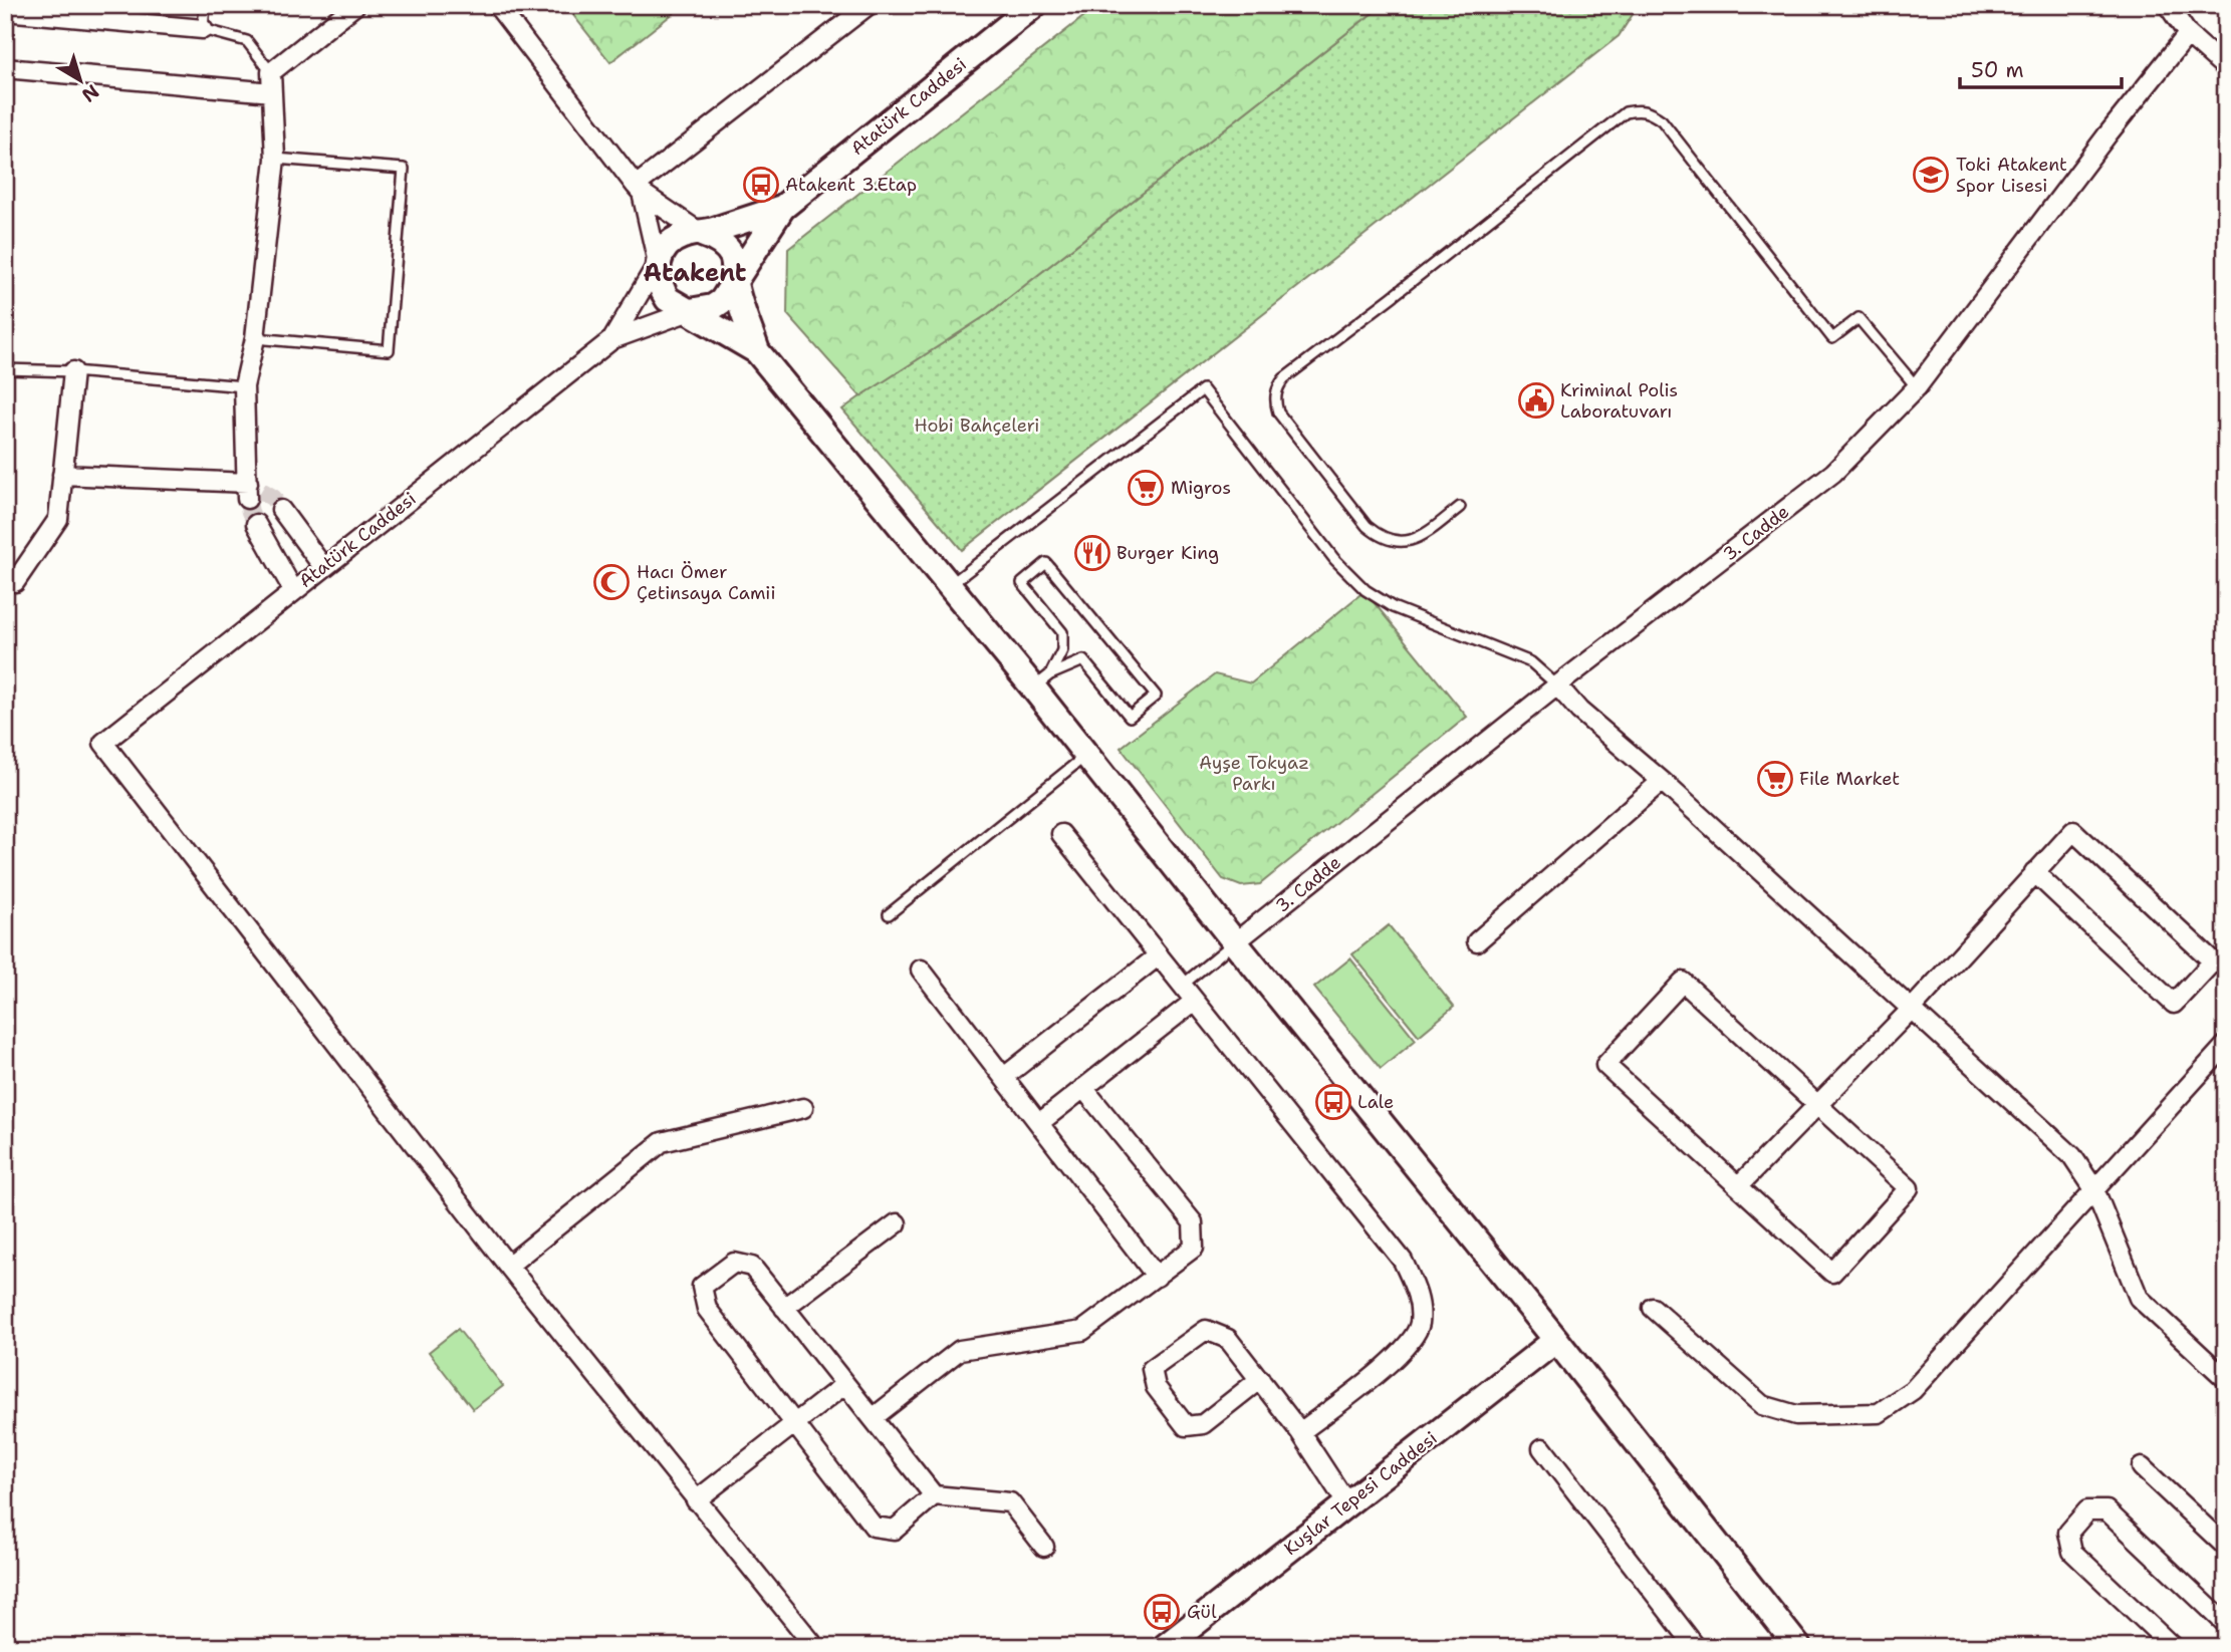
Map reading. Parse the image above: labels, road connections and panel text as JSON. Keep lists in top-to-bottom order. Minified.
{"streets":{"street":["Atatürk Caddesi","3. Cadde","Kuşlar Tepesi Caddesi"]},"districts":["Atakent"],"parks":["Hobi Bahçeleri","Ayşe Tokyaz Parkı"],"places":{"school or university":["Toki Atakent Spor Lisesi"],"bus stop":["Atakent 3.Etap","Lale","Gül"],"public building":["Kriminal Polis Laboratuvarı"],"supermarket":["Migros","File Market"],"restaurant":["Burger King"],"mosque":["Hacı Ömer Çetinsaya Camii"]},"scale_bar":"50 m","north":"bottom right"}
